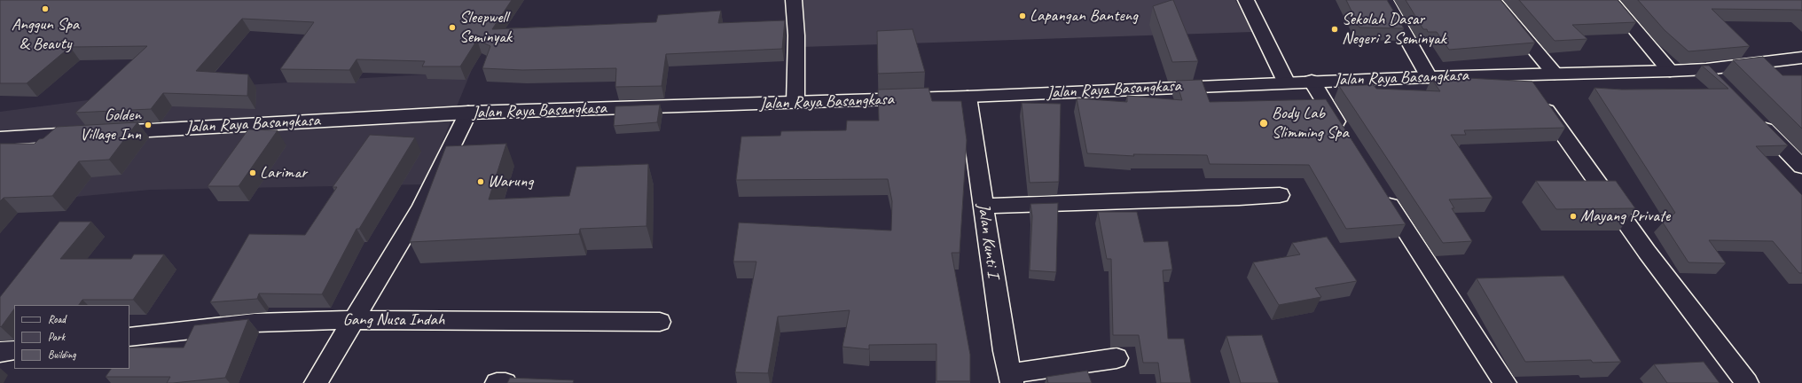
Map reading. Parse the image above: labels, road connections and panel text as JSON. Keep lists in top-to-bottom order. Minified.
{"streets":{"street":["Jalan Raya Basangkasa","Jalan Kunti I","Gang Nusa Indah"]},"crossings":[["Jalan Raya Basangkasa","Jalan Kunti I"]],"places":["Anggun Spa & Beauty","Lapangan Banteng","Sleepwell Seminyak","Sekolah Dasar Negeri 2 Seminyak","Body Lab Slimming Spa","Golden Village Inn","Larimar","Warung","Mayang Private"],"legend":["Road","Park","Building"]}
